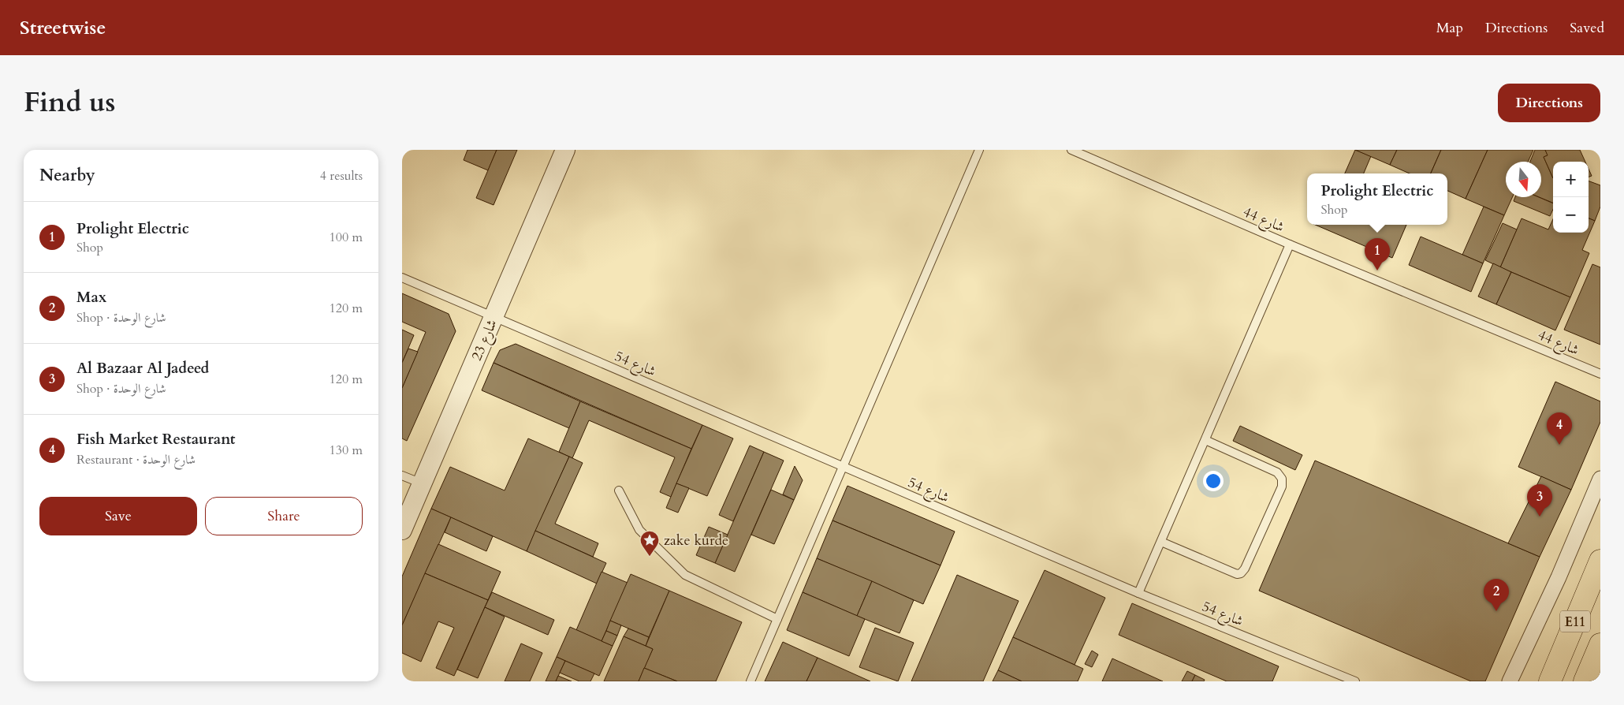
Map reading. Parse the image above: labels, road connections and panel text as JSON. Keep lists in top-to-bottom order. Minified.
{"streets":{"highway":["E11"],"street":["شارع 23"],"lane":["شارع 44","شارع 54"]},"crossings":[["شارع 23","شارع 54"]],"places":{"place":["zake kurde"]},"north":"bottom","page":{"header":"Streetwise","nav":["Map","Directions","Saved"],"title":"Find us","buttons":["Directions",["Save","Share"]],"heading":["Nearby","4 results"],"map_buttons":["+","−"],"popup":["Prolight Electric","Shop"],"list":[{"mark":"1","name":"Prolight Electric","note":"Shop","value":"100 m"},{"mark":"2","name":"Max","note":"Shop · شارع الوحدة","value":"120 m"},{"mark":"3","name":"Al Bazaar Al Jadeed","note":"Shop · شارع الوحدة","value":"120 m"},{"mark":"4","name":"Fish Market Restaurant","note":"Restaurant · شارع الوحدة","value":"130 m"}],"pins":["1","4","3","2"]}}
